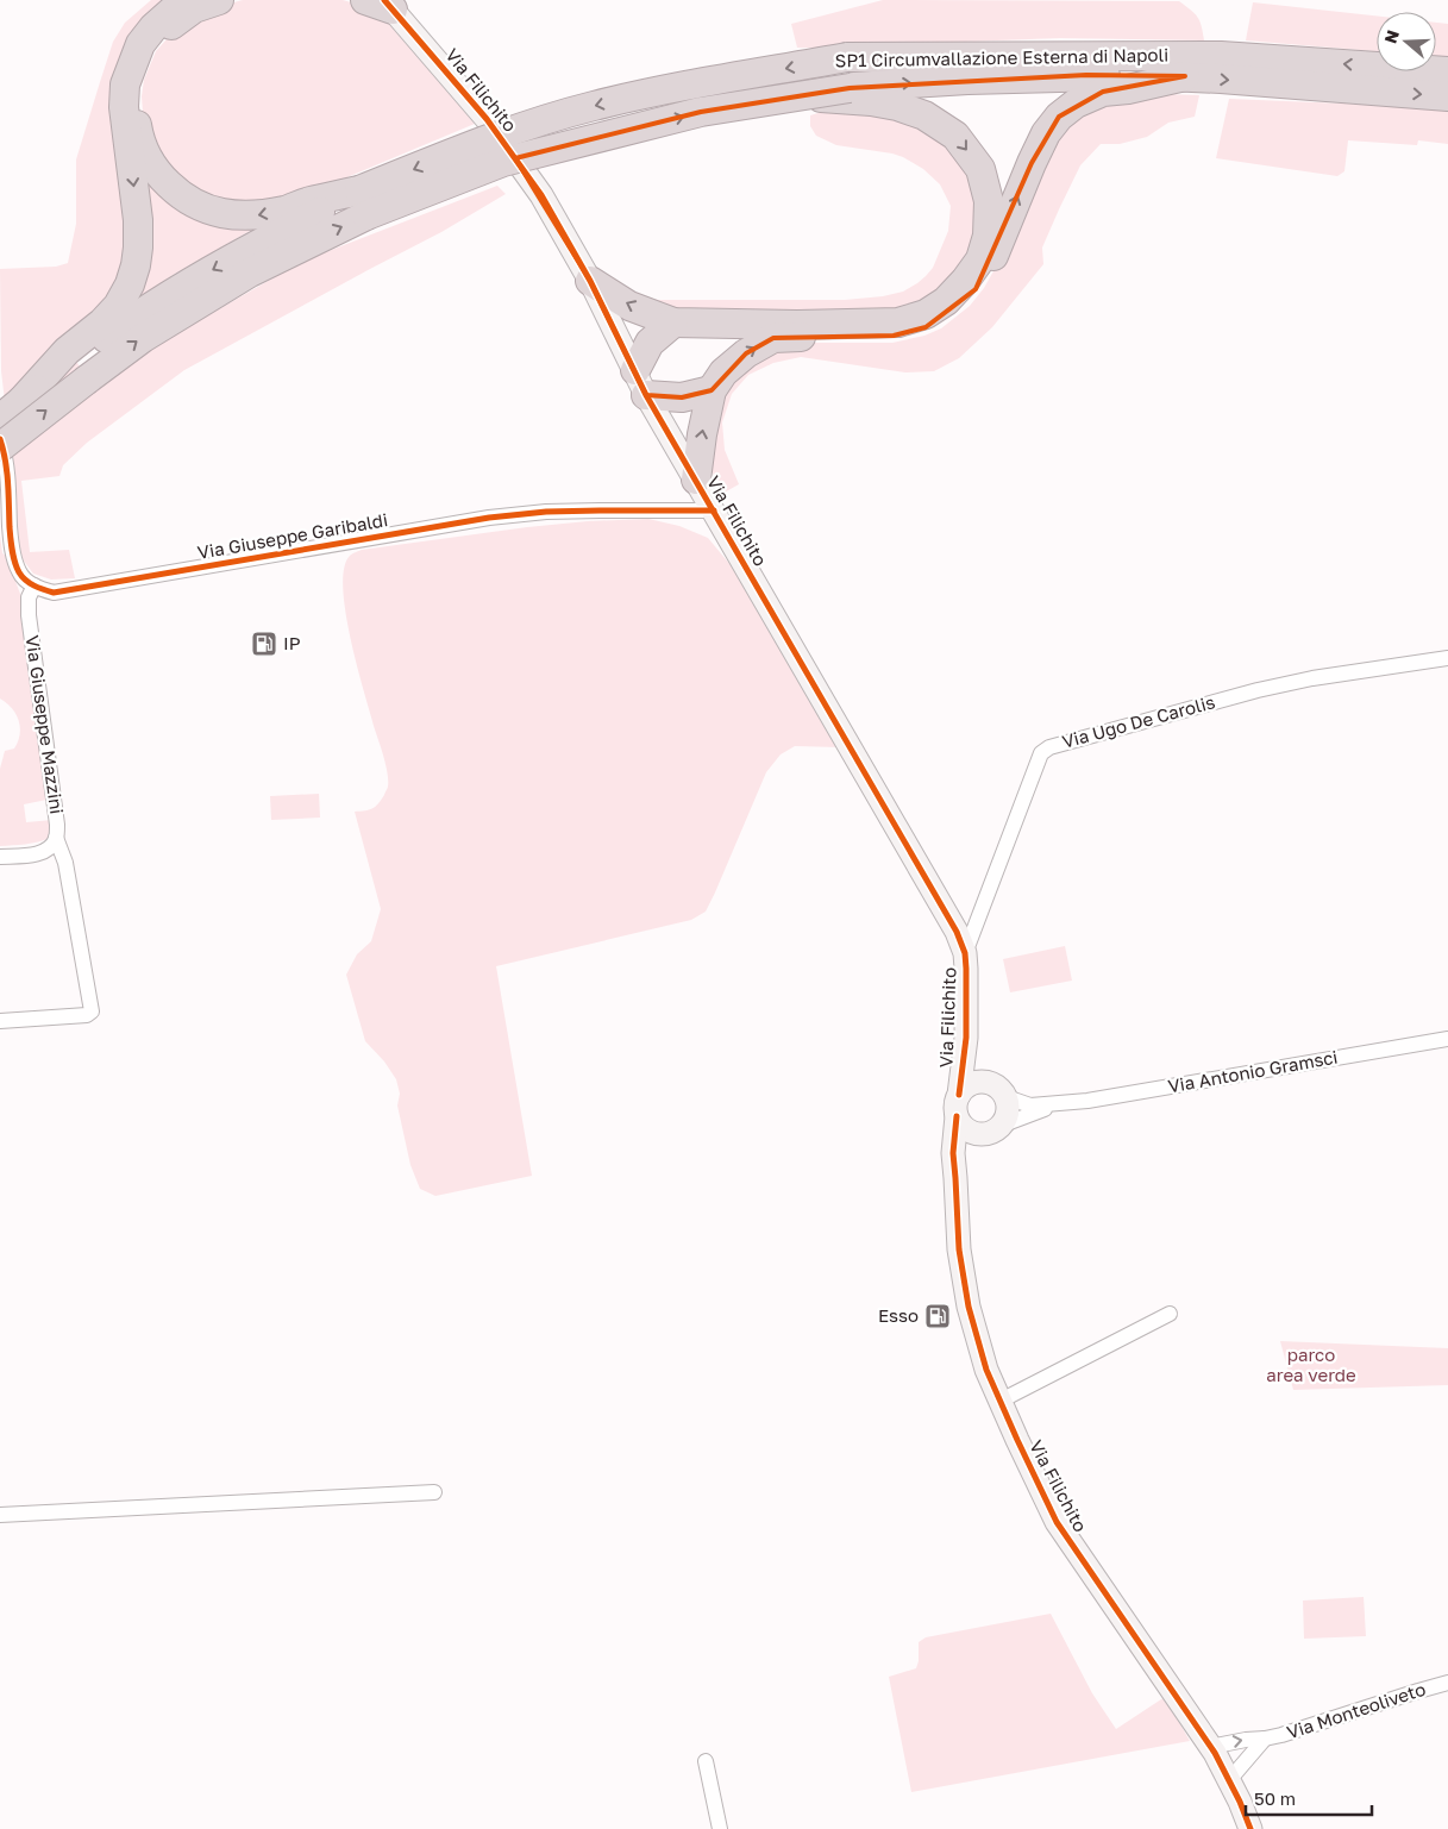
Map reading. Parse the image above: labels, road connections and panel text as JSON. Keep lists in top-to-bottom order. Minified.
{"streets":{"highway":["SP1 Circumvallazione Esterna di Napoli"],"street":["Via Filichito","Via Giuseppe Garibaldi","Via Ugo De Carolis","Via Giuseppe Mazzini","Via Antonio Gramsci","Via Monteoliveto"]},"crossings":[["Via Filichito","Via Giuseppe Garibaldi"],["Via Filichito","Via Ugo De Carolis"],["Via Filichito","Via Antonio Gramsci"],["Via Filichito","Via Monteoliveto"],["Via Giuseppe Garibaldi","Via Giuseppe Mazzini"]],"parks":["parco area verde"],"places":{"fuel station":["IP","Esso"]},"scale_bar":"50 m","north":"left"}
